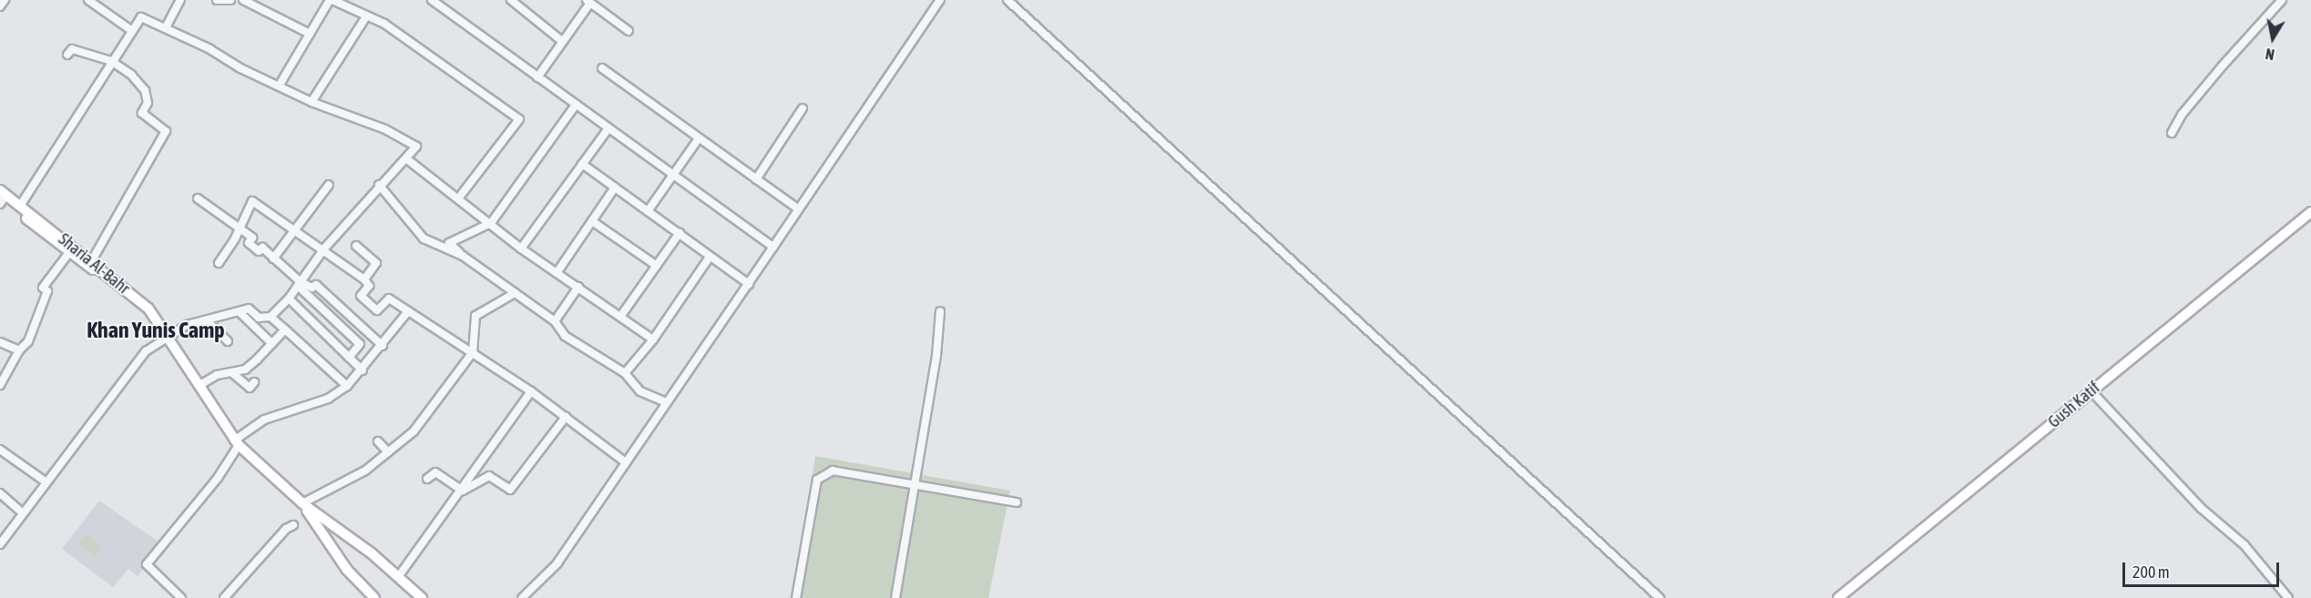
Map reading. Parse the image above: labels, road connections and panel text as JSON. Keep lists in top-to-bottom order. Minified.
{"streets":{"main road":["Sharia Al-Bahr","Gush Katif"]},"districts":["Khan Yunis Camp"],"scale_bar":"200 m","north":"bottom"}
